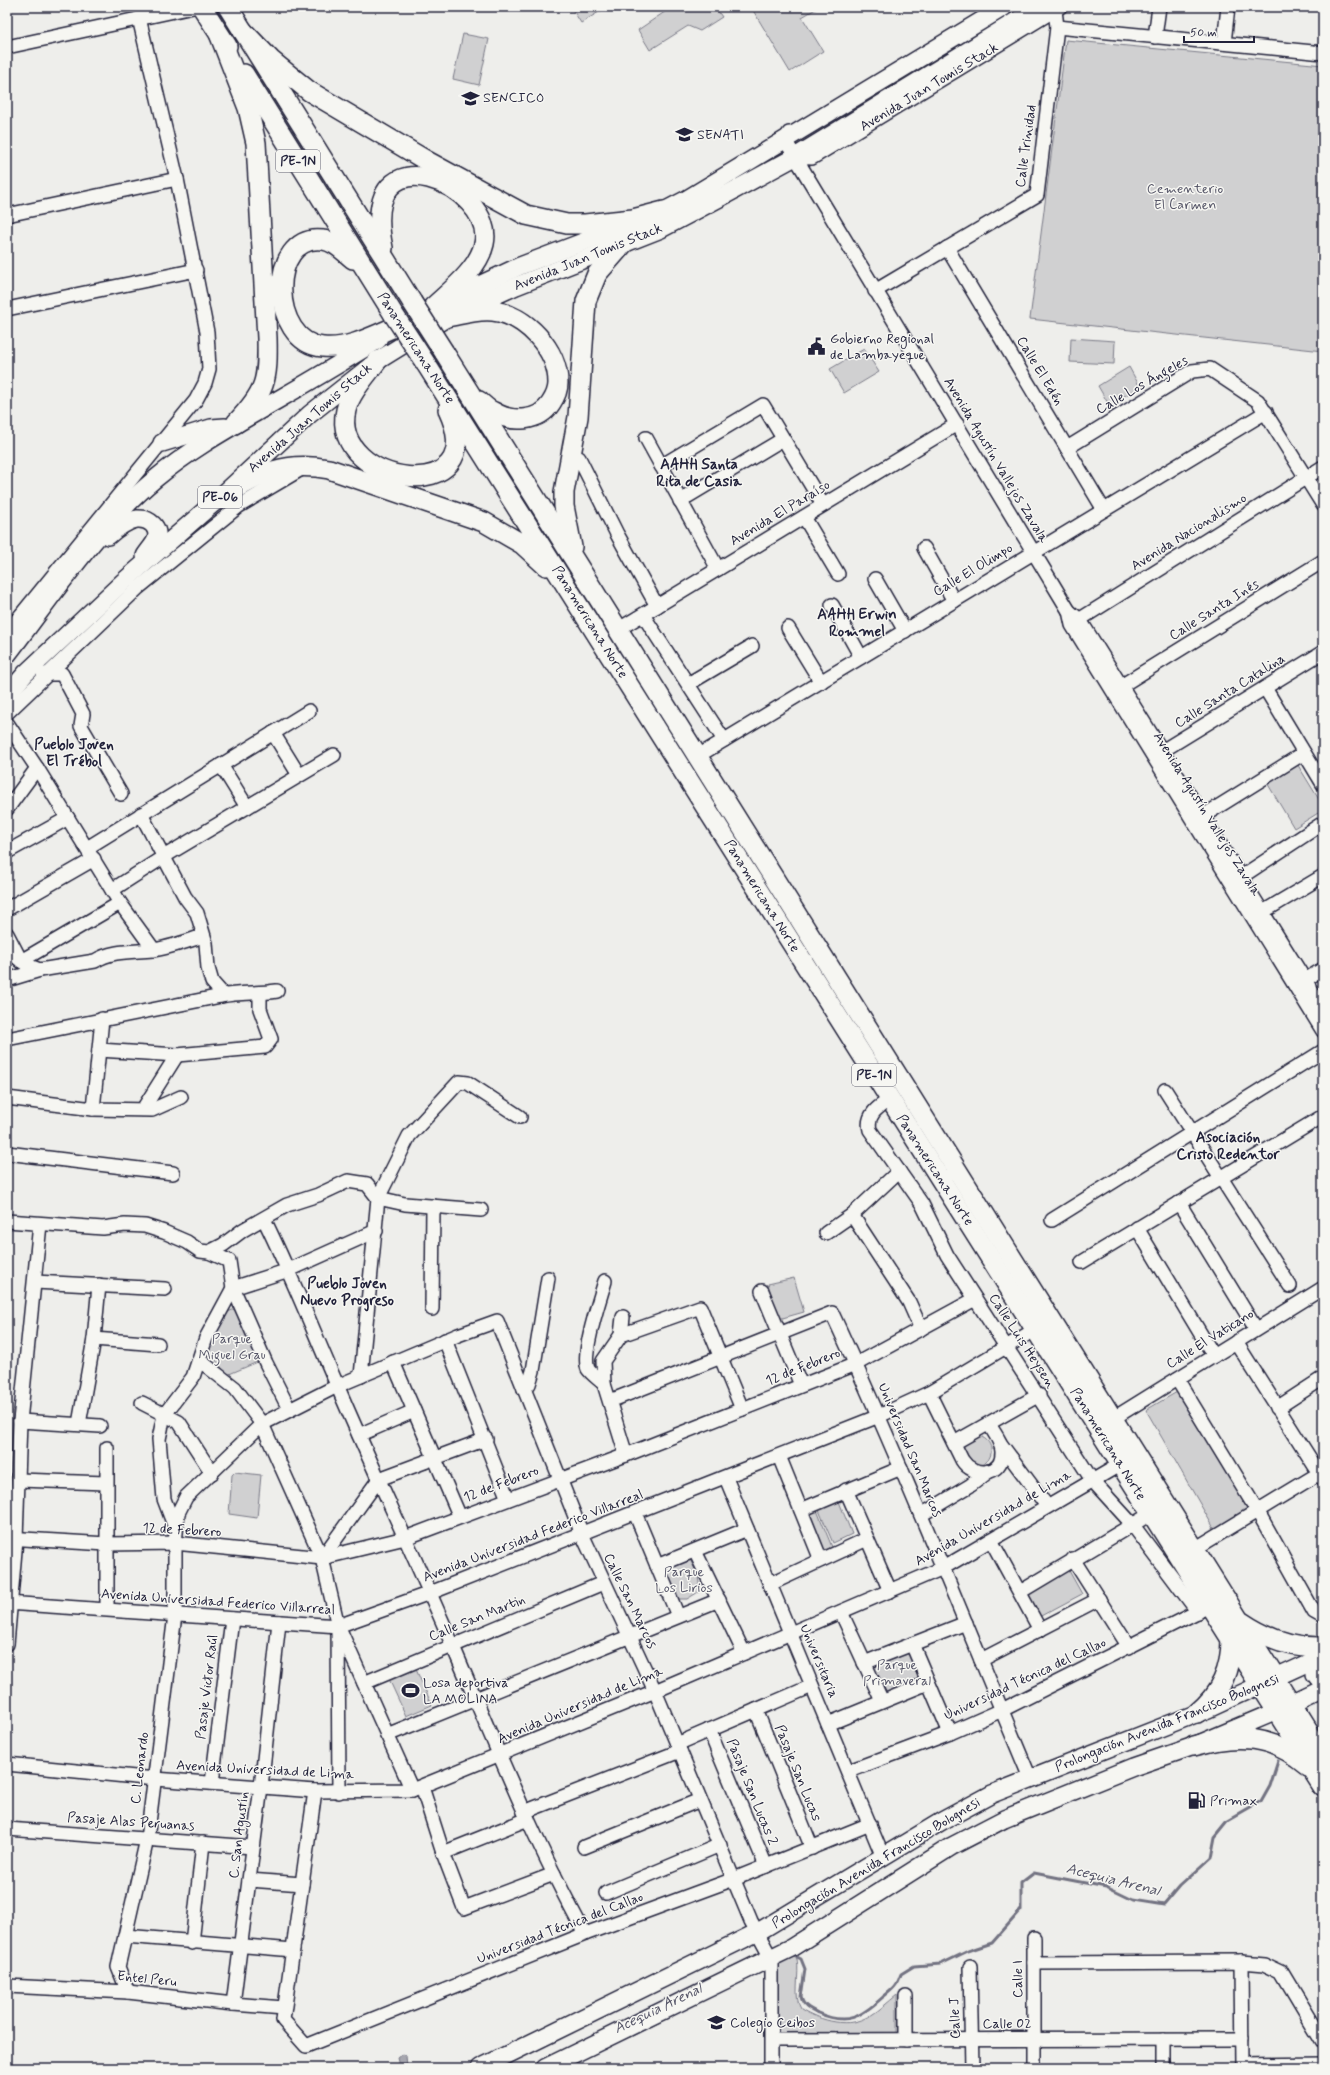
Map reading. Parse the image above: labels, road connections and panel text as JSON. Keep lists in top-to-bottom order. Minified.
{"streets":{"highway":["PE-1N","Panamericana Norte"],"main road":["Avenida Juan Tomis Stack","PE-06","Prolongación Avenida Francisco Bolognesi"],"street":["Calle Trinidad","Calle El Edén","Calle Los Ángeles","Avenida Agustín Vallejos Zavala","Avenida El Paraíso","Avenida Nacionalismo","Calle El Olimpo","Calle Santa Inés","Calle Santa Catalina","Calle El Vaticano","Calle Luis Heysen","12 de Febrero","Universidad San Marcos","Avenida Universidad de Lima","Avenida Universidad Federico Villarreal","Calle San Marcos","Calle San Martin","Universitaria","Universidad Técnica del Callao","Pasaje Victor Raúl","C. Leonardo","Pasaje San Lucas","Pasaje San Lucas 2","Pasaje Alas Peruanas","C. San Agustín","Entel Peru","Calle I","Calle J","Calle 02"]},"crossings":[["Avenida Juan Tomis Stack","Calle Trinidad"],["Avenida Juan Tomis Stack","Panamericana Norte"],["Avenida Juan Tomis Stack","Avenida Agustín Vallejos Zavala"],["Calle Trinidad","Calle El Edén"],["Calle Trinidad","Avenida Agustín Vallejos Zavala"],["Panamericana Norte","Avenida El Paraíso"],["Panamericana Norte","Calle El Olimpo"],["Panamericana Norte","Calle El Vaticano"],["Panamericana Norte","Calle Luis Heysen"],["Panamericana Norte","Avenida Universidad de Lima"],["Panamericana Norte","Avenida Universidad Federico Villarreal"],["Panamericana Norte","Universidad Técnica del Callao"],["Panamericana Norte","Prolongación Avenida Francisco Bolognesi"],["Calle El Edén","Calle Los Ángeles"],["Calle El Edén","Calle El Olimpo"],["Calle Los Ángeles","Avenida Nacionalismo"],["Calle Los Ángeles","Calle El Olimpo"],["Avenida Agustín Vallejos Zavala","Avenida El Paraíso"],["Avenida Agustín Vallejos Zavala","Avenida Nacionalismo"],["Avenida Agustín Vallejos Zavala","Calle El Olimpo"],["Avenida Agustín Vallejos Zavala","Calle Santa Inés"],["Avenida Agustín Vallejos Zavala","Calle Santa Catalina"],["Calle Luis Heysen","12 de Febrero"],["Calle Luis Heysen","Avenida Universidad de Lima"],["Calle Luis Heysen","Avenida Universidad Federico Villarreal"],["Calle Luis Heysen","Universidad Técnica del Callao"],["12 de Febrero","Universidad San Marcos"],["12 de Febrero","Calle San Marcos"],["12 de Febrero","C. Leonardo"],["Universidad San Marcos","Avenida Universidad de Lima"],["Universidad San Marcos","Avenida Universidad Federico Villarreal"],["Universidad San Marcos","Universidad Técnica del Callao"],["Universidad San Marcos","Prolongación Avenida Francisco Bolognesi"],["Avenida Universidad de Lima","Calle San Marcos"],["Avenida Universidad de Lima","Universitaria"],["Avenida Universidad de Lima","Pasaje Victor Raúl"],["Avenida Universidad de Lima","C. Leonardo"],["Avenida Universidad de Lima","C. San Agustín"],["Avenida Universidad Federico Villarreal","Calle San Marcos"],["Avenida Universidad Federico Villarreal","Universitaria"],["Avenida Universidad Federico Villarreal","Pasaje Victor Raúl"],["Avenida Universidad Federico Villarreal","C. Leonardo"],["Avenida Universidad Federico Villarreal","C. San Agustín"],["Calle San Marcos","Calle San Martin"],["Calle San Marcos","Universidad Técnica del Callao"],["Calle San Marcos","Prolongación Avenida Francisco Bolognesi"],["Universitaria","Universidad Técnica del Callao"],["Universitaria","Prolongación Avenida Francisco Bolognesi"],["Universidad Técnica del Callao","Pasaje San Lucas"],["Universidad Técnica del Callao","Pasaje San Lucas 2"],["Universidad Técnica del Callao","Entel Peru"],["C. Leonardo","Pasaje Alas Peruanas"],["C. Leonardo","Entel Peru"],["Pasaje Alas Peruanas","C. San Agustín"],["C. San Agustín","Entel Peru"],["Calle I","Calle 02"],["Calle J","Calle 02"]],"districts":["AAHH Santa Rita de Casia","AAHH Erwin Rommel","Pueblo Joven El Trébol","Asociación Cristo Redentor","Pueblo Joven Nuevo Progreso"],"water":["Acequia Arenal"],"parks":["Cementerio El Carmen","Parque Miguel Grau","Parque Los Lirios","Parque Primaveral"],"places":{"school or university":["SENCICO","SENATI","Colegio Ceibos"],"public building":["Gobierno Regional de Lambayeque"],"sports":["Losa deportiva LA MOLINA"],"fuel station":["Primax"]},"scale_bar":"50 m"}
